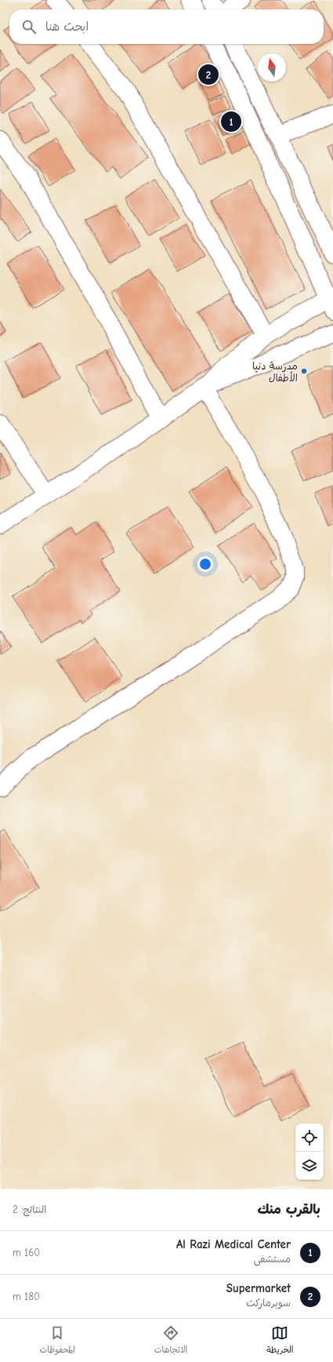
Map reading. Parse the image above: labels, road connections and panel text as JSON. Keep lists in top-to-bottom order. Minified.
{"places":["مدرسة دنيا الأطفال"],"north":"top","page":{"search":"ابحث هنا","pins":["2","1"],"heading":["بالقرب منك","النتائج: 2"],"list":[{"mark":"1","name":"Al Razi Medical Center","note":"مستشفى","value":"160 m"},{"mark":"2","name":"Supermarket","note":"سوبرماركت","value":"180 m"}],"nav":["الخريطة","الاتجاهات","المحفوظات"]}}
